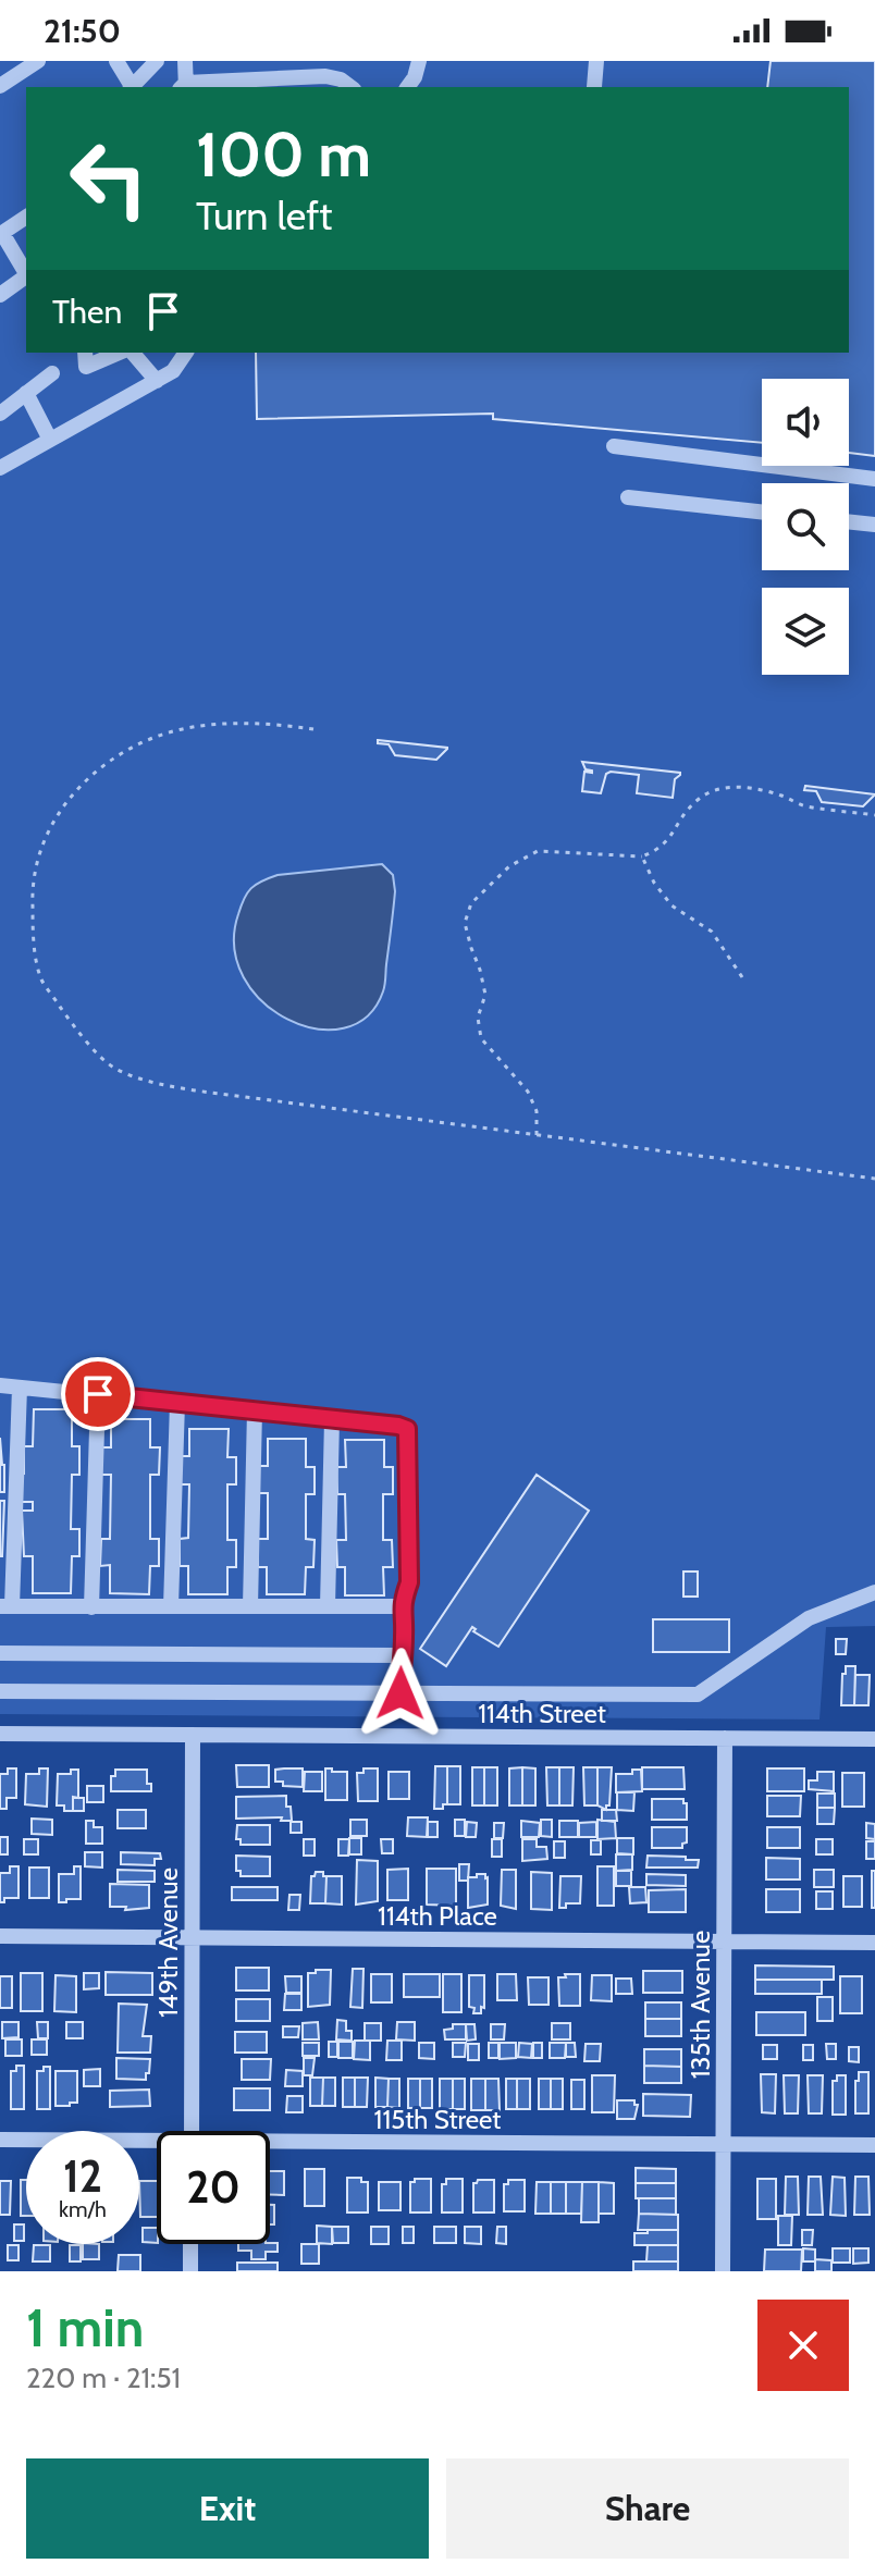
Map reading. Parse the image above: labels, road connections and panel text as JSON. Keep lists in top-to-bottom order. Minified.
{"streets":{"street":["114th Street","114th Place","149th Avenue","135th Avenue","115th Street"]},"crossings":[["114th Street","149th Avenue"],["114th Street","135th Avenue"],["114th Place","149th Avenue"],["114th Place","135th Avenue"],["135th Avenue","115th Street"]],"page":{"status":"21:50","turn":["100 m","Turn left"],"then":"Then","speed":"12 km/h","limit":"20","heading":["1 min","220 m · 21:51"],"buttons":["Exit","Share"]}}
